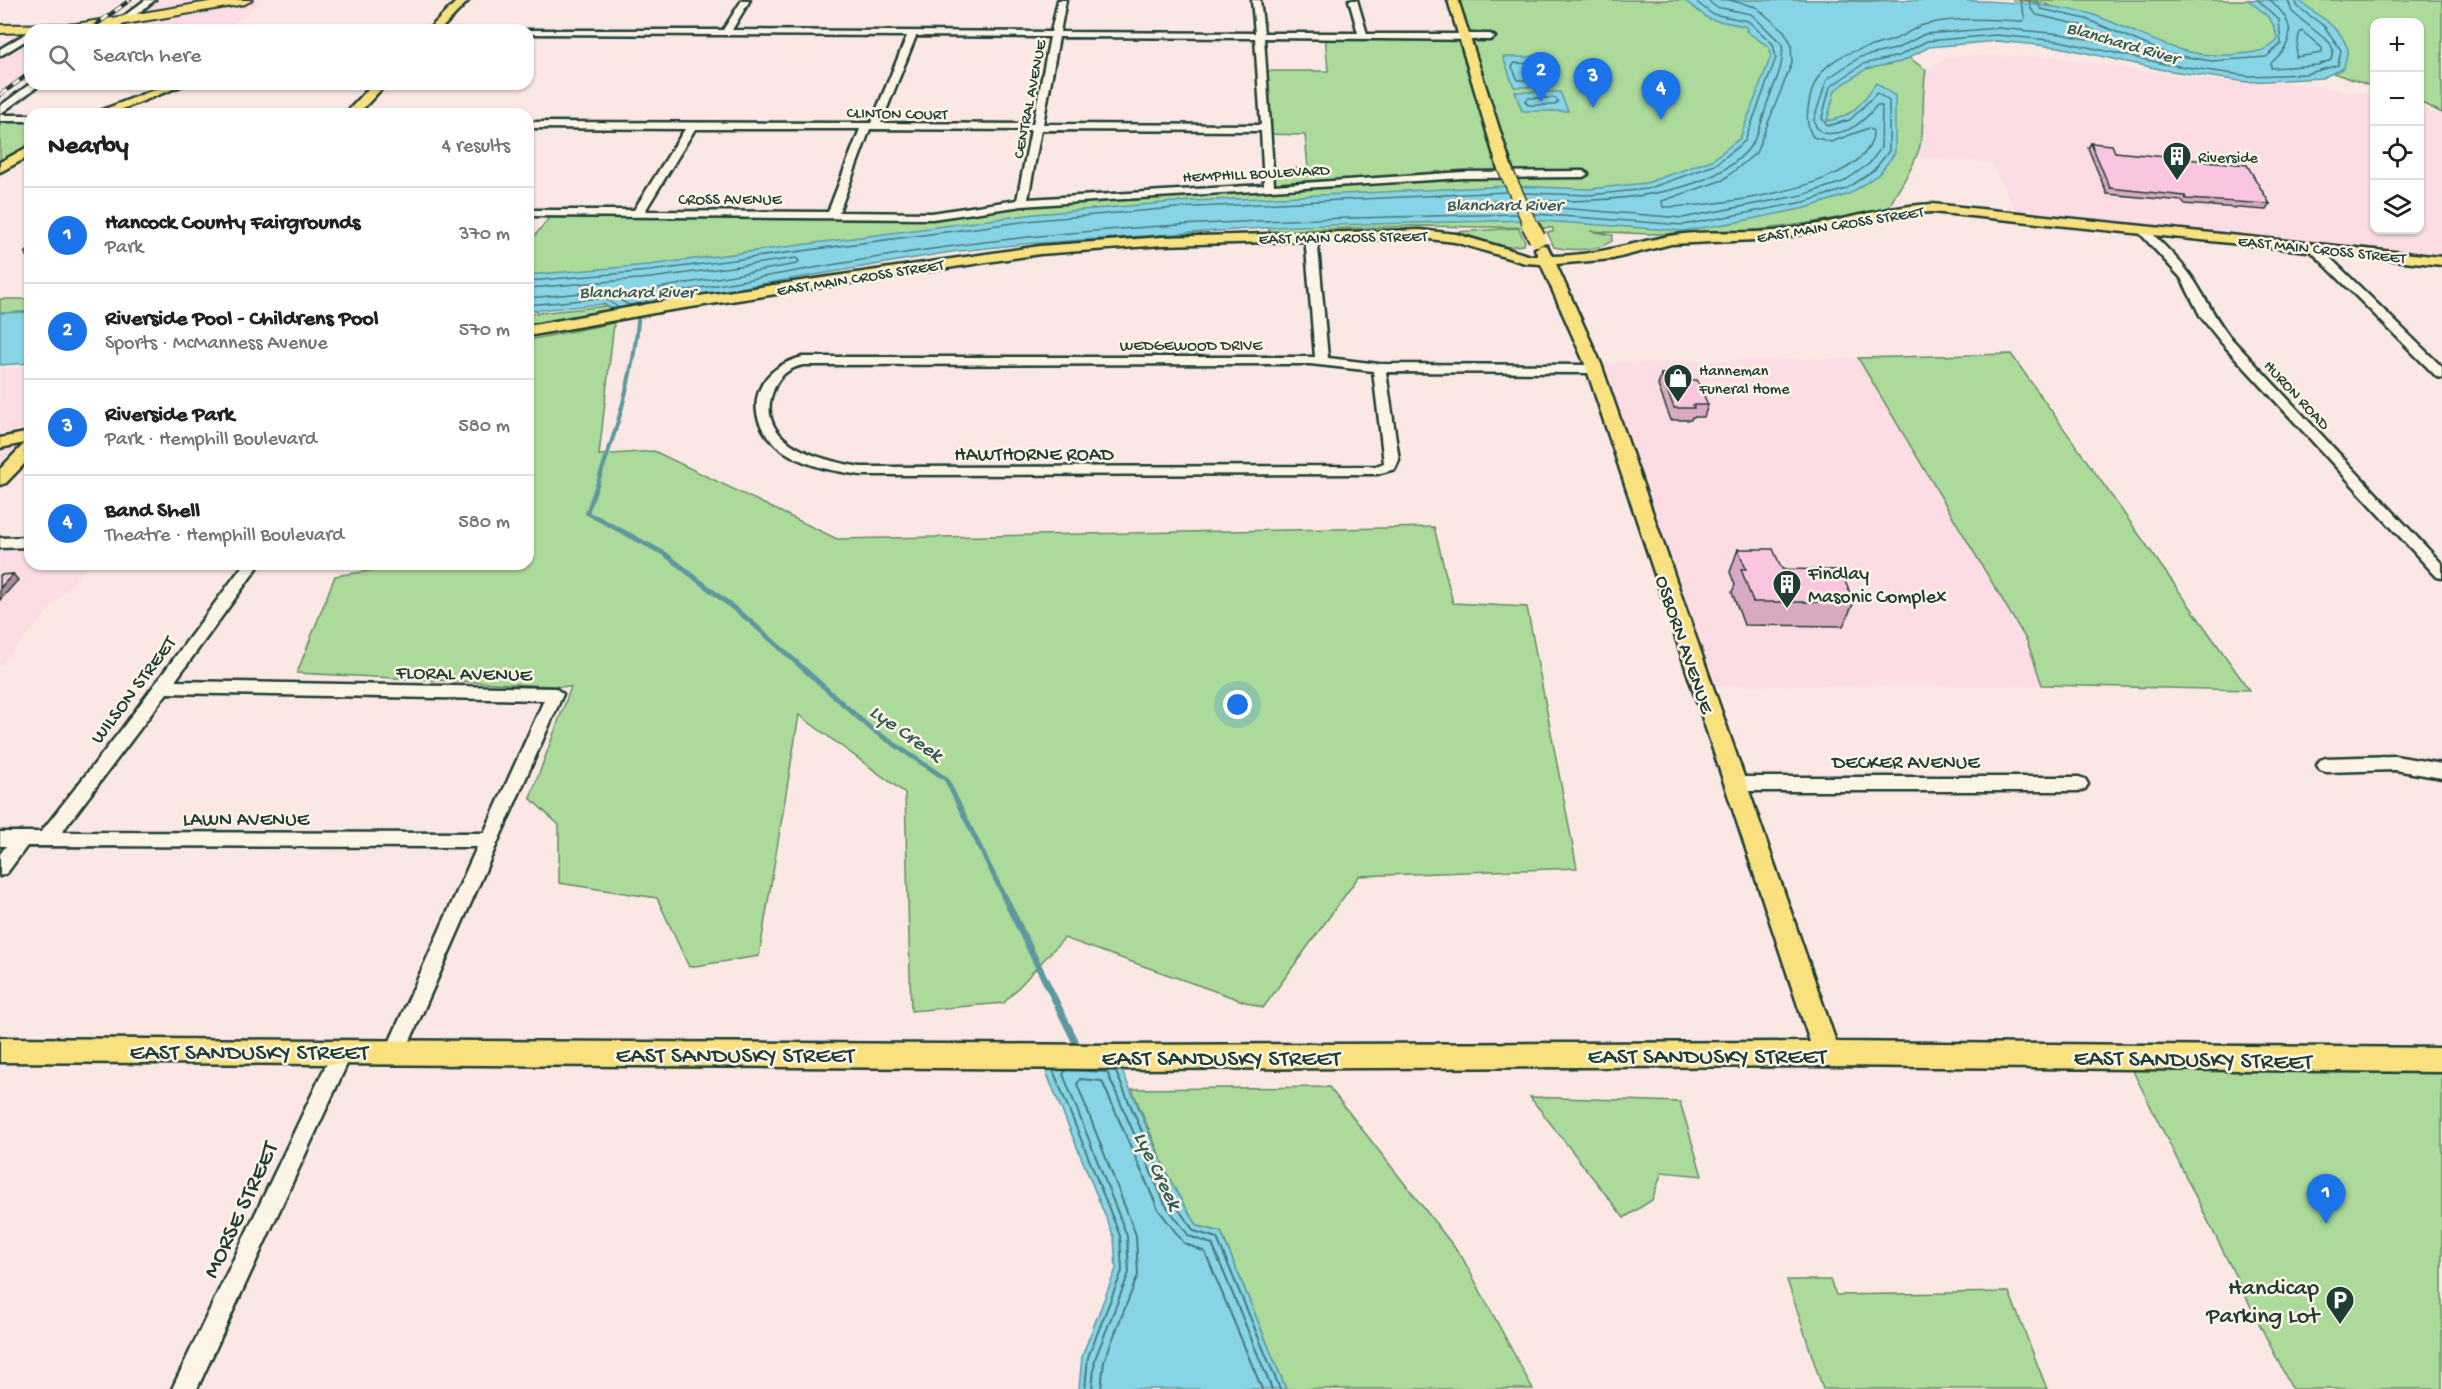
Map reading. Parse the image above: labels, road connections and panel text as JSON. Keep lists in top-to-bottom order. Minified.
{"streets":{"main road":["EAST MAIN CROSS STREET","OSBORN AVENUE","EAST SANDUSKY STREET"],"street":["CENTRAL AVENUE","CLINTON COURT","HEMPHILL BOULEVARD","CROSS AVENUE","WEDGEWOOD DRIVE","HURON ROAD","HAWTHORNE ROAD","FLORAL AVENUE","WILSON STREET","DECKER AVENUE","LAWN AVENUE","MORSE STREET"]},"crossings":[["CENTRAL AVENUE","CLINTON COURT"],["CENTRAL AVENUE","HEMPHILL BOULEVARD"],["HEMPHILL BOULEVARD","CROSS AVENUE"],["EAST MAIN CROSS STREET","HURON ROAD"],["EAST MAIN CROSS STREET","OSBORN AVENUE"],["WEDGEWOOD DRIVE","HAWTHORNE ROAD"],["WEDGEWOOD DRIVE","OSBORN AVENUE"],["OSBORN AVENUE","DECKER AVENUE"],["OSBORN AVENUE","EAST SANDUSKY STREET"],["FLORAL AVENUE","WILSON STREET"],["FLORAL AVENUE","LAWN AVENUE"],["FLORAL AVENUE","EAST SANDUSKY STREET"],["WILSON STREET","LAWN AVENUE"],["EAST SANDUSKY STREET","MORSE STREET"]],"water":["Blanchard River","Lye Creek"],"places":{"building":["Riverside","Findlay Masonic Complex"],"shop":["Hanneman Funeral Home"],"parking":["Handicap Parking Lot"]},"page":{"map_buttons":["+","−"],"search":"Search here","pins":["2","3","4","1"],"heading":["Nearby","4 results"],"list":[{"mark":"1","name":"Hancock County Fairgrounds","note":"Park","value":"370 m"},{"mark":"2","name":"Riverside Pool - Childrens Pool","note":"Sports · McManness Avenue","value":"570 m"},{"mark":"3","name":"Riverside Park","note":"Park · Hemphill Boulevard","value":"580 m"},{"mark":"4","name":"Band Shell","note":"Theatre · Hemphill Boulevard","value":"580 m"}]}}
